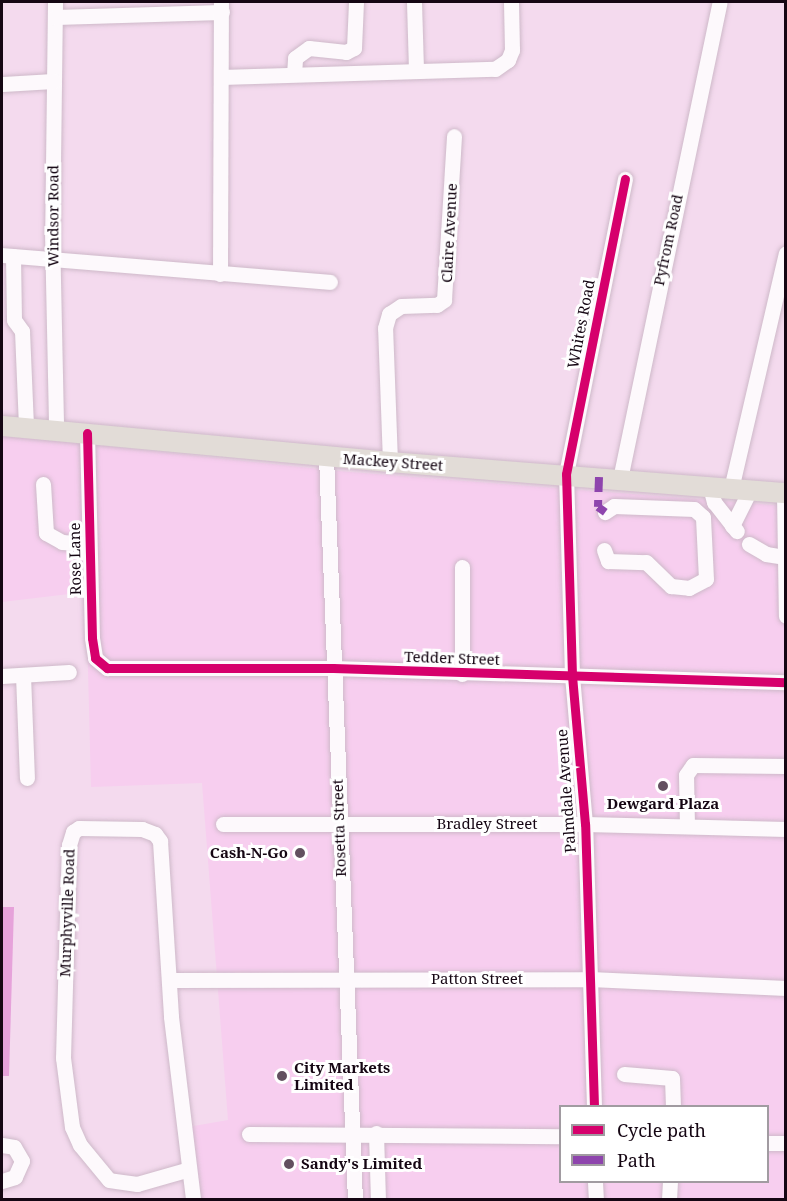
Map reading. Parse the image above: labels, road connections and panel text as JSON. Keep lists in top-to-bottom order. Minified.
{"streets":{"main road":["Mackey Street"],"street":["Windsor Road","Claire Avenue","Pyfrom Road","Whites Road","Rose Lane","Tedder Street","Palmdale Avenue","Bradley Street","Rosetta Street","Murphyville Road","Patton Street"]},"crossings":[["Windsor Road","Mackey Street"],["Claire Avenue","Mackey Street"],["Pyfrom Road","Mackey Street"],["Whites Road","Mackey Street"],["Whites Road","Palmdale Avenue"],["Mackey Street","Rose Lane"],["Mackey Street","Palmdale Avenue"],["Mackey Street","Rosetta Street"],["Rose Lane","Tedder Street"],["Tedder Street","Palmdale Avenue"],["Tedder Street","Rosetta Street"],["Palmdale Avenue","Bradley Street"],["Palmdale Avenue","Patton Street"],["Bradley Street","Rosetta Street"],["Rosetta Street","Patton Street"],["Murphyville Road","Patton Street"]],"places":["Dewgard Plaza","Cash-N-Go","City Markets Limited","Sandy's Limited"],"legend":["Cycle path","Path"]}
